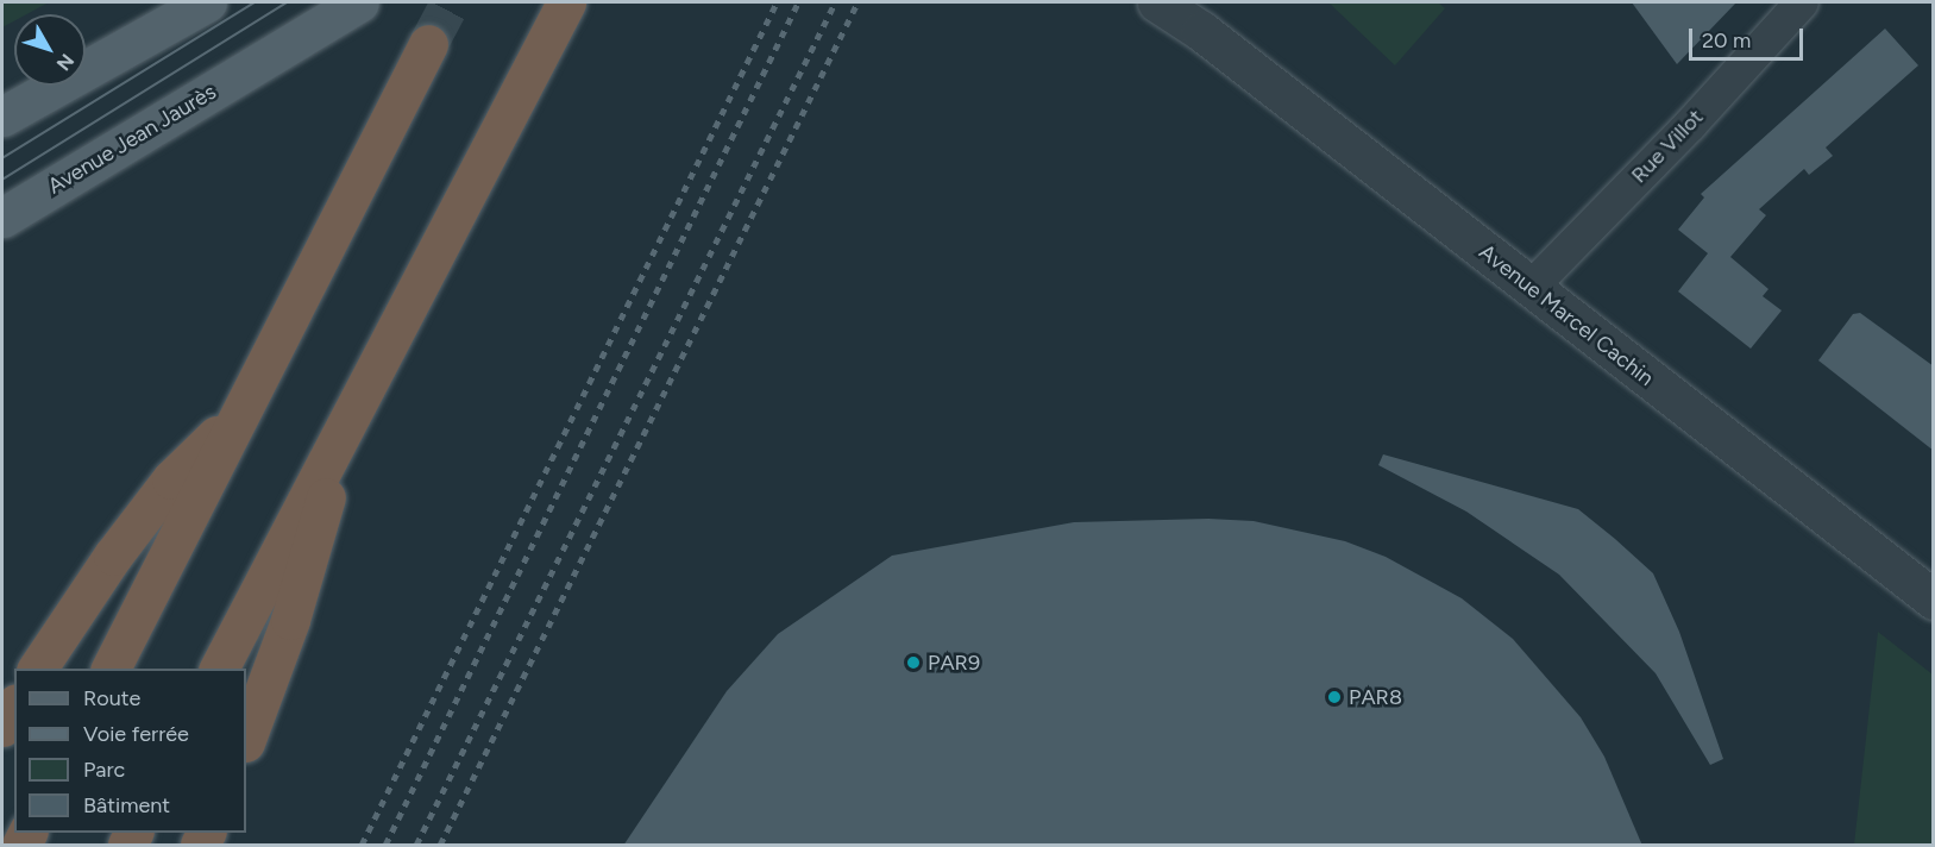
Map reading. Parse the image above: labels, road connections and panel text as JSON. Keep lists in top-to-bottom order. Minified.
{"streets":{"main road":["Avenue Jean Jaurès"],"street":["Rue Villot","Avenue Marcel Cachin"]},"crossings":[["Rue Villot","Avenue Marcel Cachin"]],"places":["PAR9","PAR8"],"legend":["Route","Voie ferrée","Parc","Bâtiment"],"scale_bar":"20 m","north":"bottom right"}
